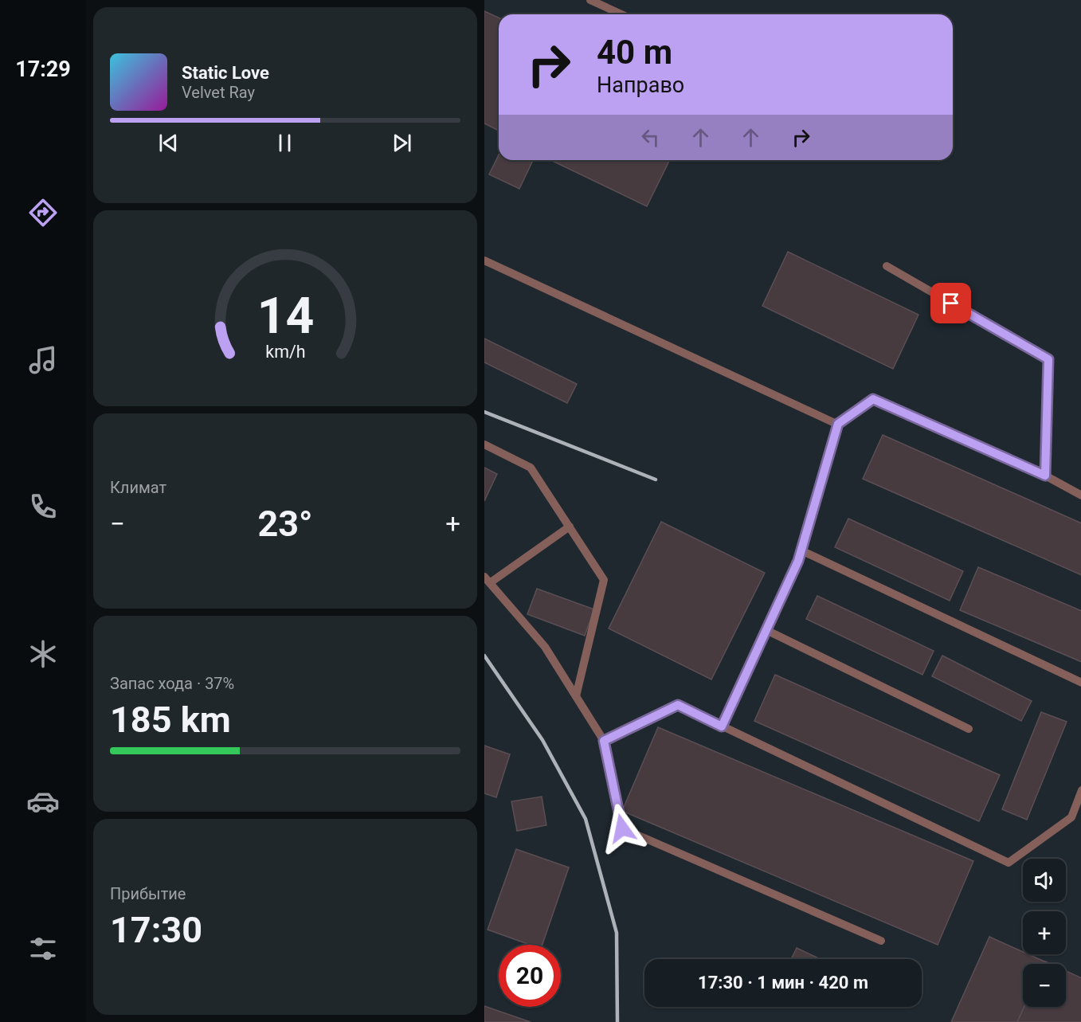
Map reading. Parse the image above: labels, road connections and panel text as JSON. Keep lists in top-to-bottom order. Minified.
{"page":{"tabs":"17:29","turn":["40 m","Направо"],"song":["Static Love","Velvet Ray"],"tile":["Климат",["Запас хода · 37%","185 km"],["Прибытие","17:30"]],"heat":["−","23°","+"],"map_buttons":["+","−"],"limit":"20","trip":"17:30 · 1 мин · 420 m","gauge":["14","km/h"]}}
